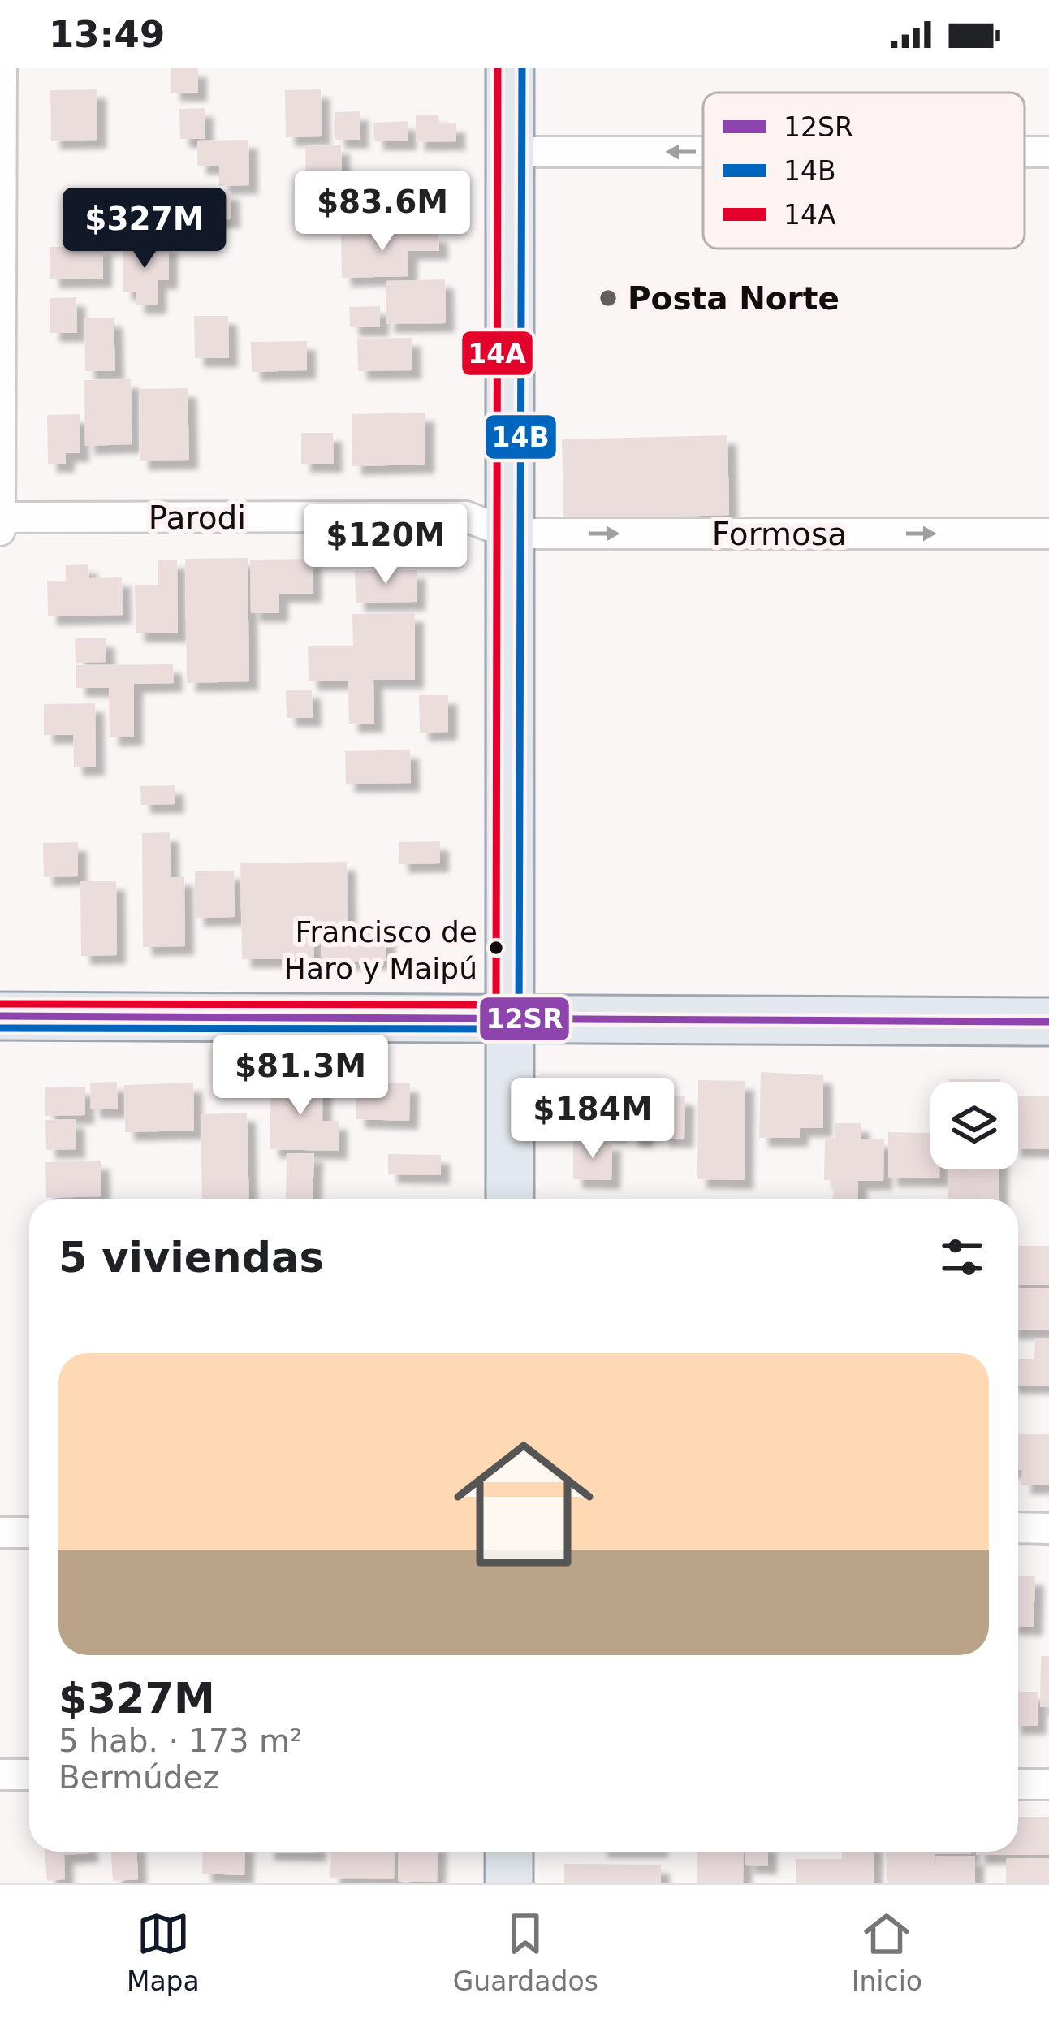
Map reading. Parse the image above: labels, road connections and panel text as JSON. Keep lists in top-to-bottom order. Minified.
{"streets":{"street":["Parodi","Formosa"]},"crossings":[["Parodi","Formosa"]],"one_way":["Formosa"],"places":["Posta Norte","Francisco de Haro y Maipú"],"lines":["transit line 14B","transit line 14A","transit line 12SR"],"legend":["12SR","14B","14A"],"page":{"status":"13:49","price":["$83.6M","$327M","$120M","$81.3M","$184M"],"heading":"5 viviendas","list":[{"name":"$327M","note":"5 hab. · 173 m² · Bermúdez"}],"tabs":["Mapa","Guardados","Inicio"]}}
